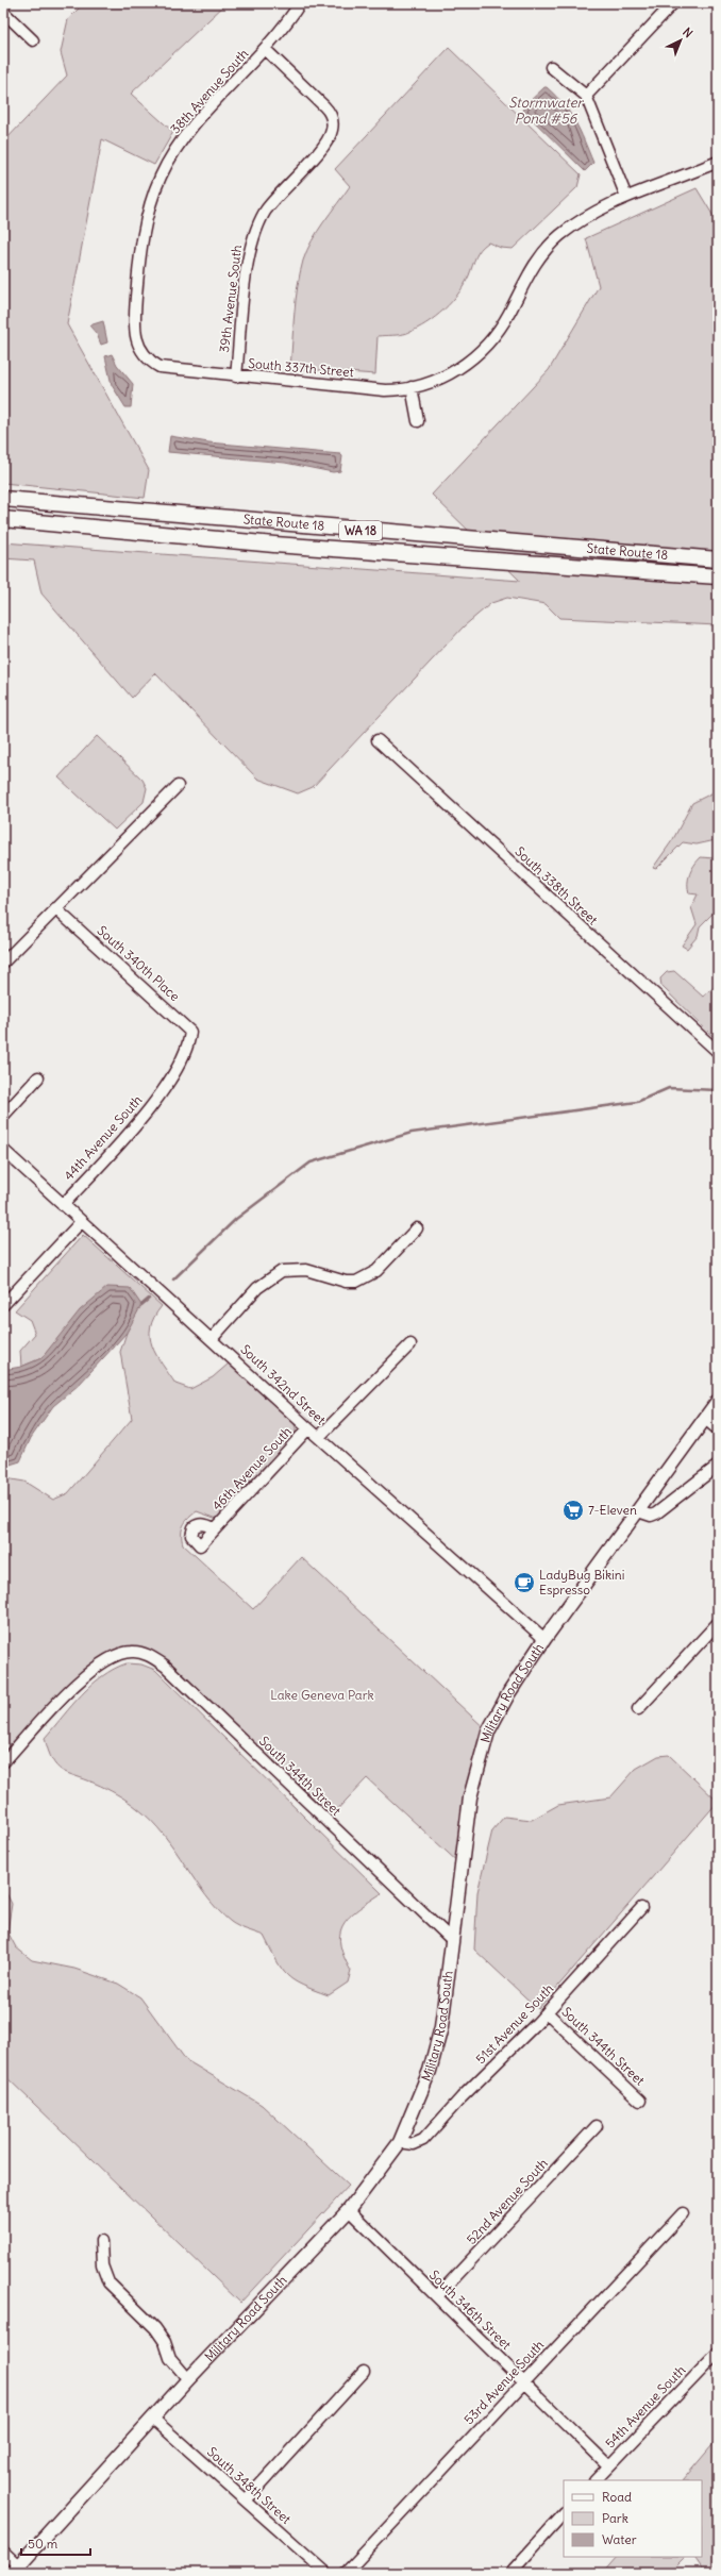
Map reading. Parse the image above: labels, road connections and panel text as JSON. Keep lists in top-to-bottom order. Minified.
{"streets":{"highway":["State Route 18","WA 18"],"main road":["Military Road South"],"street":["38th Avenue South","39th Avenue South","South 337th Street","South 338th Street","South 340th Place","44th Avenue South","South 342nd Street","46th Avenue South","South 344th Street","51st Avenue South","52nd Avenue South","South 346th Street","53rd Avenue South","54th Avenue South","South 348th Street"]},"crossings":[["38th Avenue South","39th Avenue South"],["38th Avenue South","South 337th Street"],["39th Avenue South","South 337th Street"],["South 340th Place","44th Avenue South"],["44th Avenue South","South 342nd Street"],["South 342nd Street","46th Avenue South"],["South 342nd Street","Military Road South"],["Military Road South","South 344th Street"],["Military Road South","51st Avenue South"],["Military Road South","South 346th Street"],["Military Road South","South 348th Street"],["South 344th Street","51st Avenue South"],["52nd Avenue South","South 346th Street"],["South 346th Street","53rd Avenue South"],["South 346th Street","54th Avenue South"]],"water":["Stormwater Pond #56"],"parks":["Lake Geneva Park"],"places":{"supermarket":["7-Eleven"],"cafe":["LadyBug Bikini Espresso"]},"legend":["Road","Park","Water"],"scale_bar":"50 m","north":"top right"}
